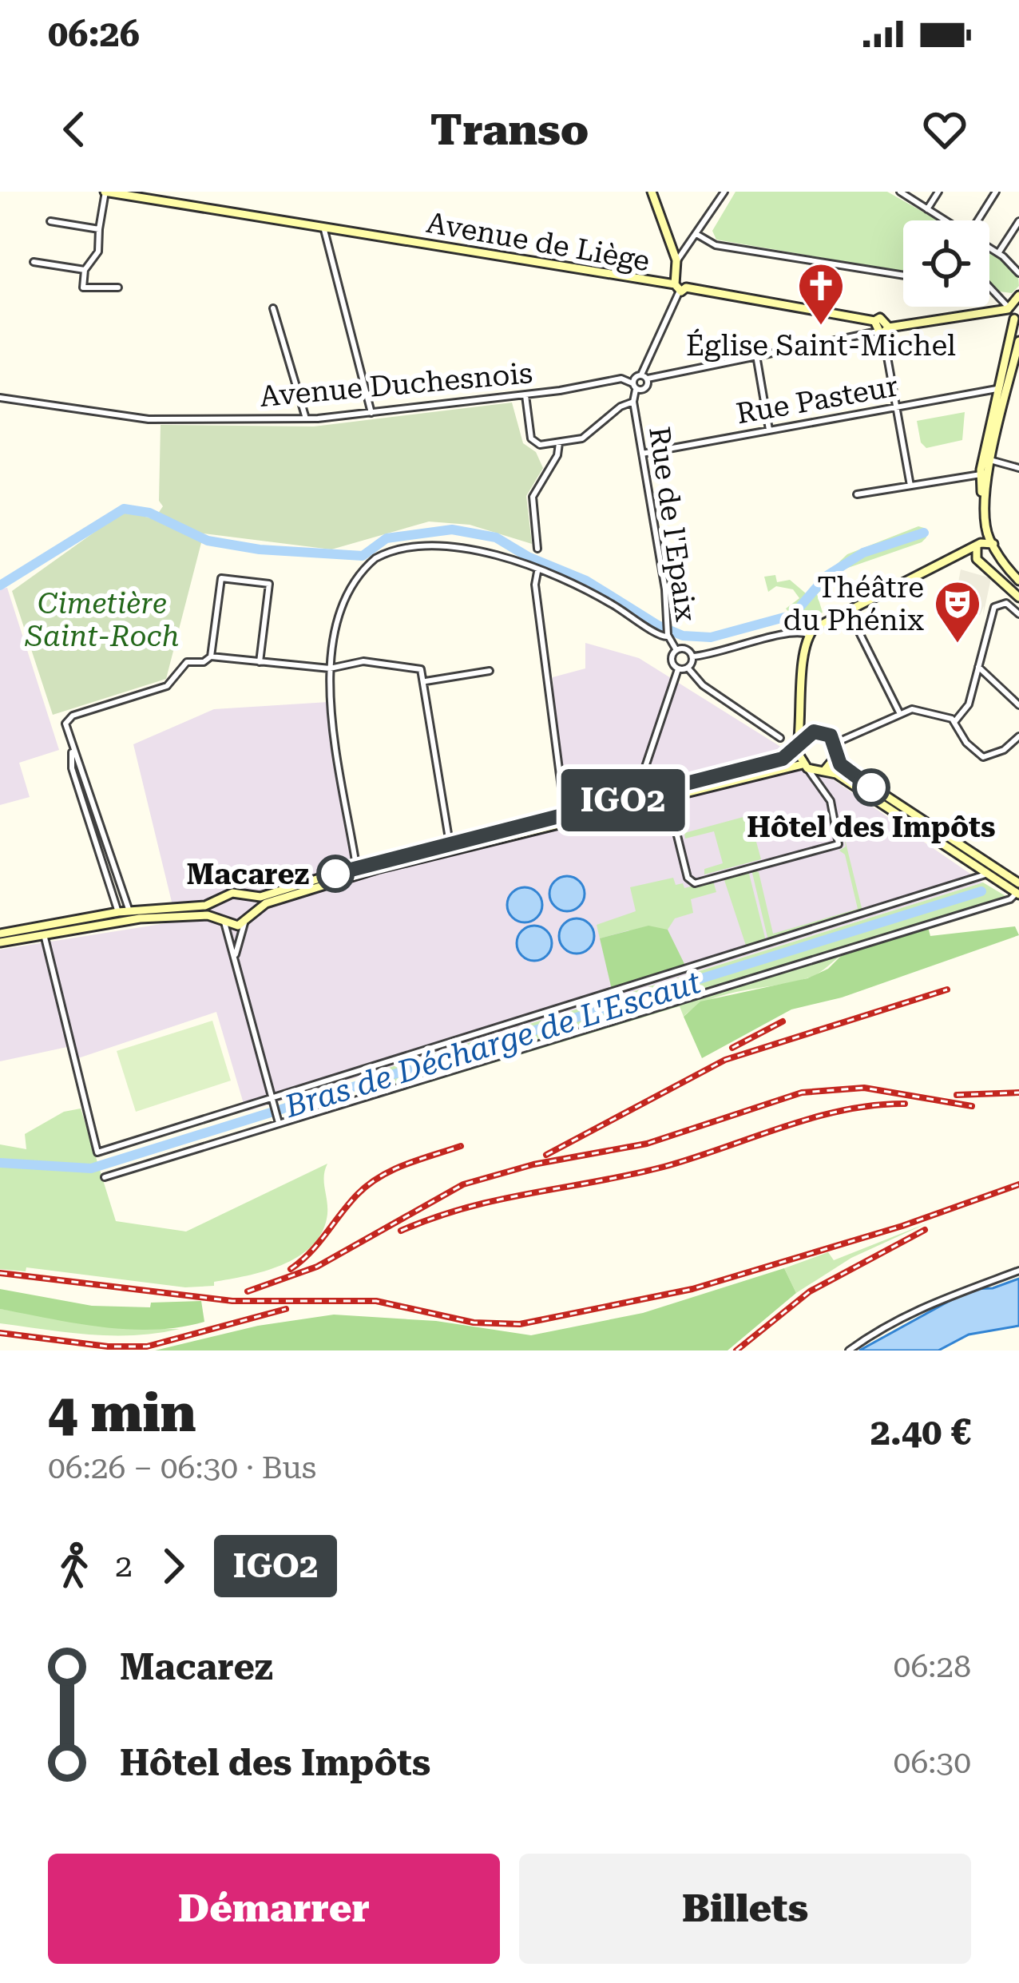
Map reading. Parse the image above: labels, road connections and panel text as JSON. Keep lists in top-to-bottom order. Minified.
{"streets":{"main road":["Avenue de Liège"],"street":["Avenue Duchesnois","Rue Pasteur","Rue de l'Epaix"]},"crossings":[["Rue Pasteur","Rue de l'Epaix"]],"water":["Bras de Décharge de L'Escaut"],"parks":["Cimetière Saint-Roch"],"places":{"church":["Église Saint-Michel"],"theatre":["Théâtre du Phénix"],"other":["Hôtel des Impôts","Macarez"]},"lines":["bus line IGO2"],"page":{"status":"06:26","header":"Transo","on_map":"IGO2","heading":["4 min","06:26 – 06:30 · Bus","2.40 €"],"legs":["2","IGO2"],"list":[{"name":"Macarez","value":"06:28"},{"name":"Hôtel des Impôts","value":"06:30"}],"buttons":["Démarrer","Billets"]}}
